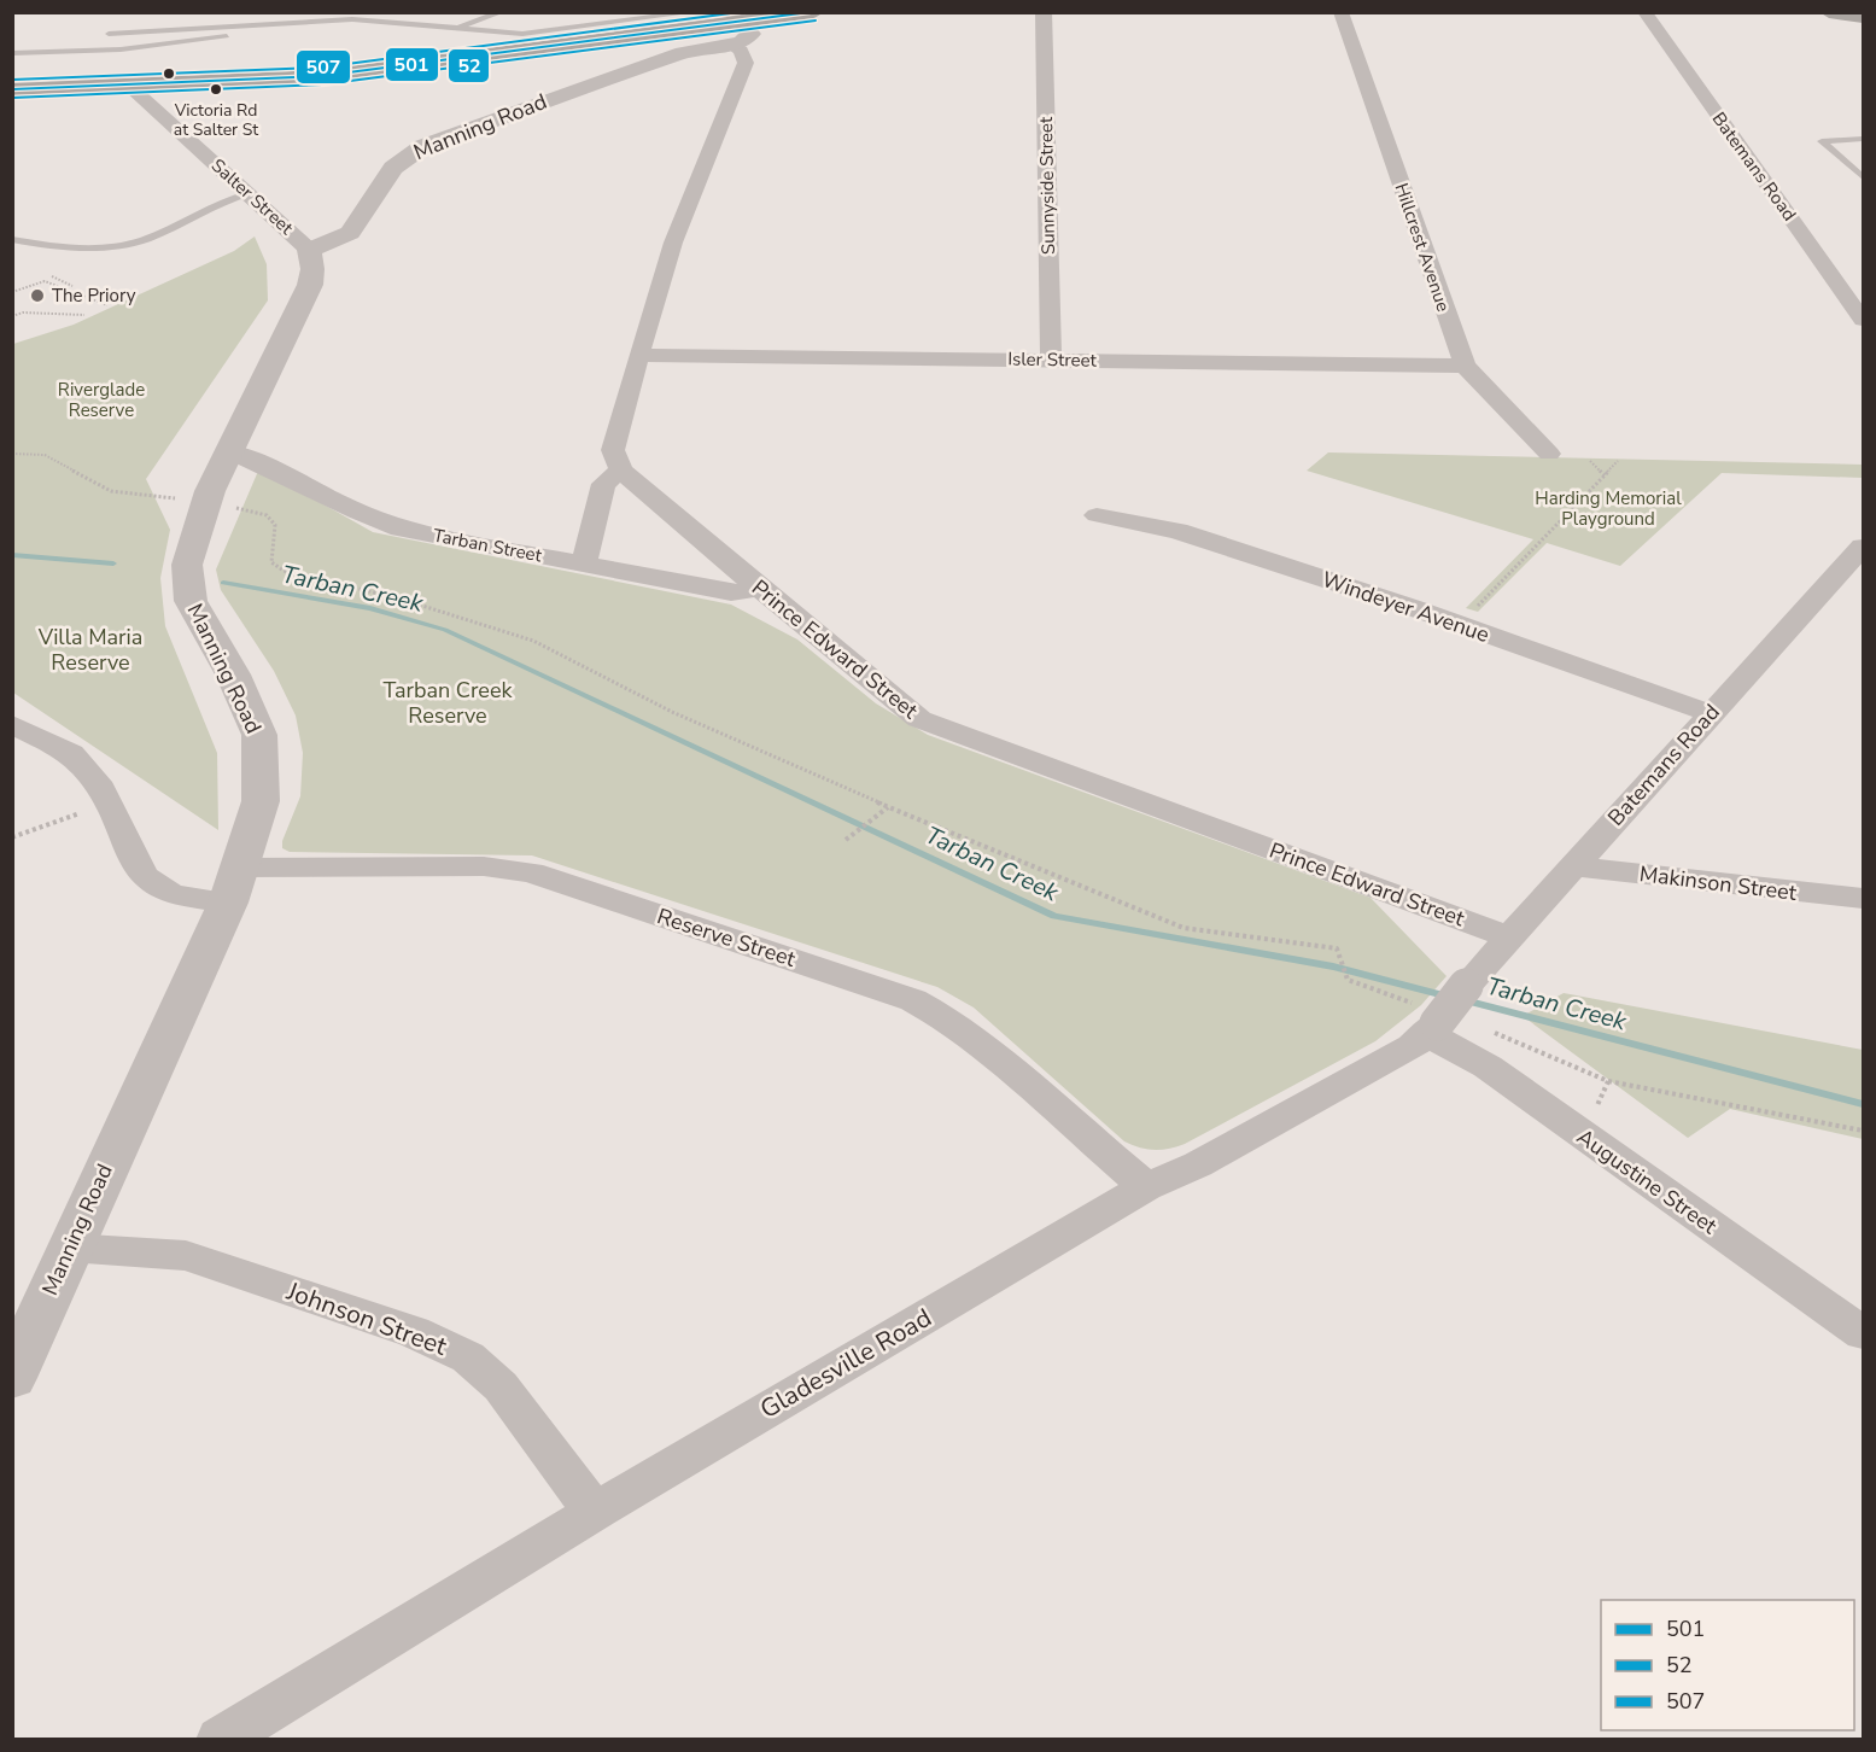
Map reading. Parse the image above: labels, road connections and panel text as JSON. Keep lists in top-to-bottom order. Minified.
{"streets":{"street":["Manning Road","Batemans Road","Sunnyside Street","Salter Street","Hillcrest Avenue","Isler Street","Tarban Street","Windeyer Avenue","Prince Edward Street","Makinson Street","Reserve Street","Augustine Street","Johnson Street","Gladesville Road"]},"crossings":[["Manning Road","Salter Street"],["Manning Road","Tarban Street"],["Manning Road","Reserve Street"],["Manning Road","Johnson Street"],["Batemans Road","Windeyer Avenue"],["Batemans Road","Prince Edward Street"],["Batemans Road","Makinson Street"],["Batemans Road","Gladesville Road"],["Sunnyside Street","Isler Street"],["Hillcrest Avenue","Isler Street"],["Tarban Street","Prince Edward Street"],["Reserve Street","Gladesville Road"],["Augustine Street","Gladesville Road"],["Johnson Street","Gladesville Road"]],"water":["Tarban Creek"],"parks":["Riverglade Reserve","Harding Memorial Playground","Villa Maria Reserve","Tarban Creek Reserve"],"places":["Victoria Rd at Salter St","The Priory"],"lines":["transit line 501","transit line 507","transit line 52"],"legend":["501","52","507"]}
